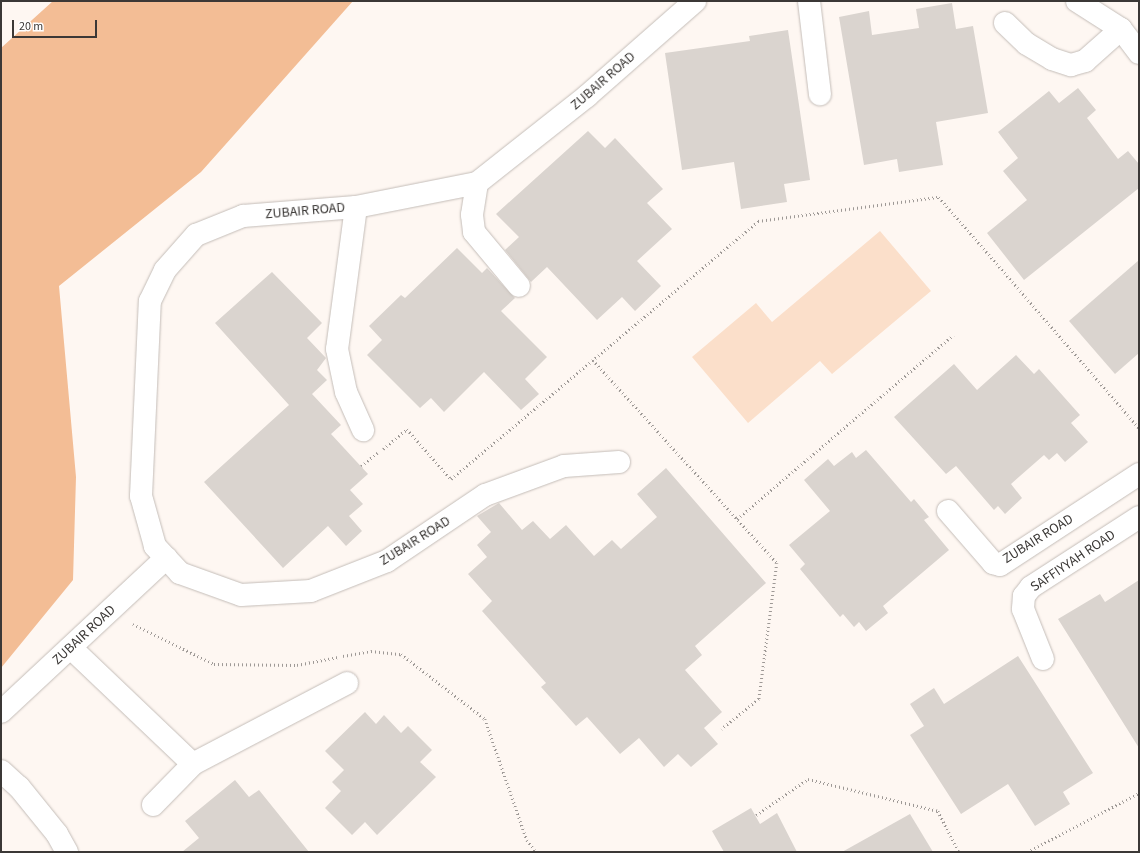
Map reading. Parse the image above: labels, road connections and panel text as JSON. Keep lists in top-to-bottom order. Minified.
{"streets":{"street":["ZUBAIR ROAD","SAFFIYYAH ROAD"]},"scale_bar":"20 m"}
